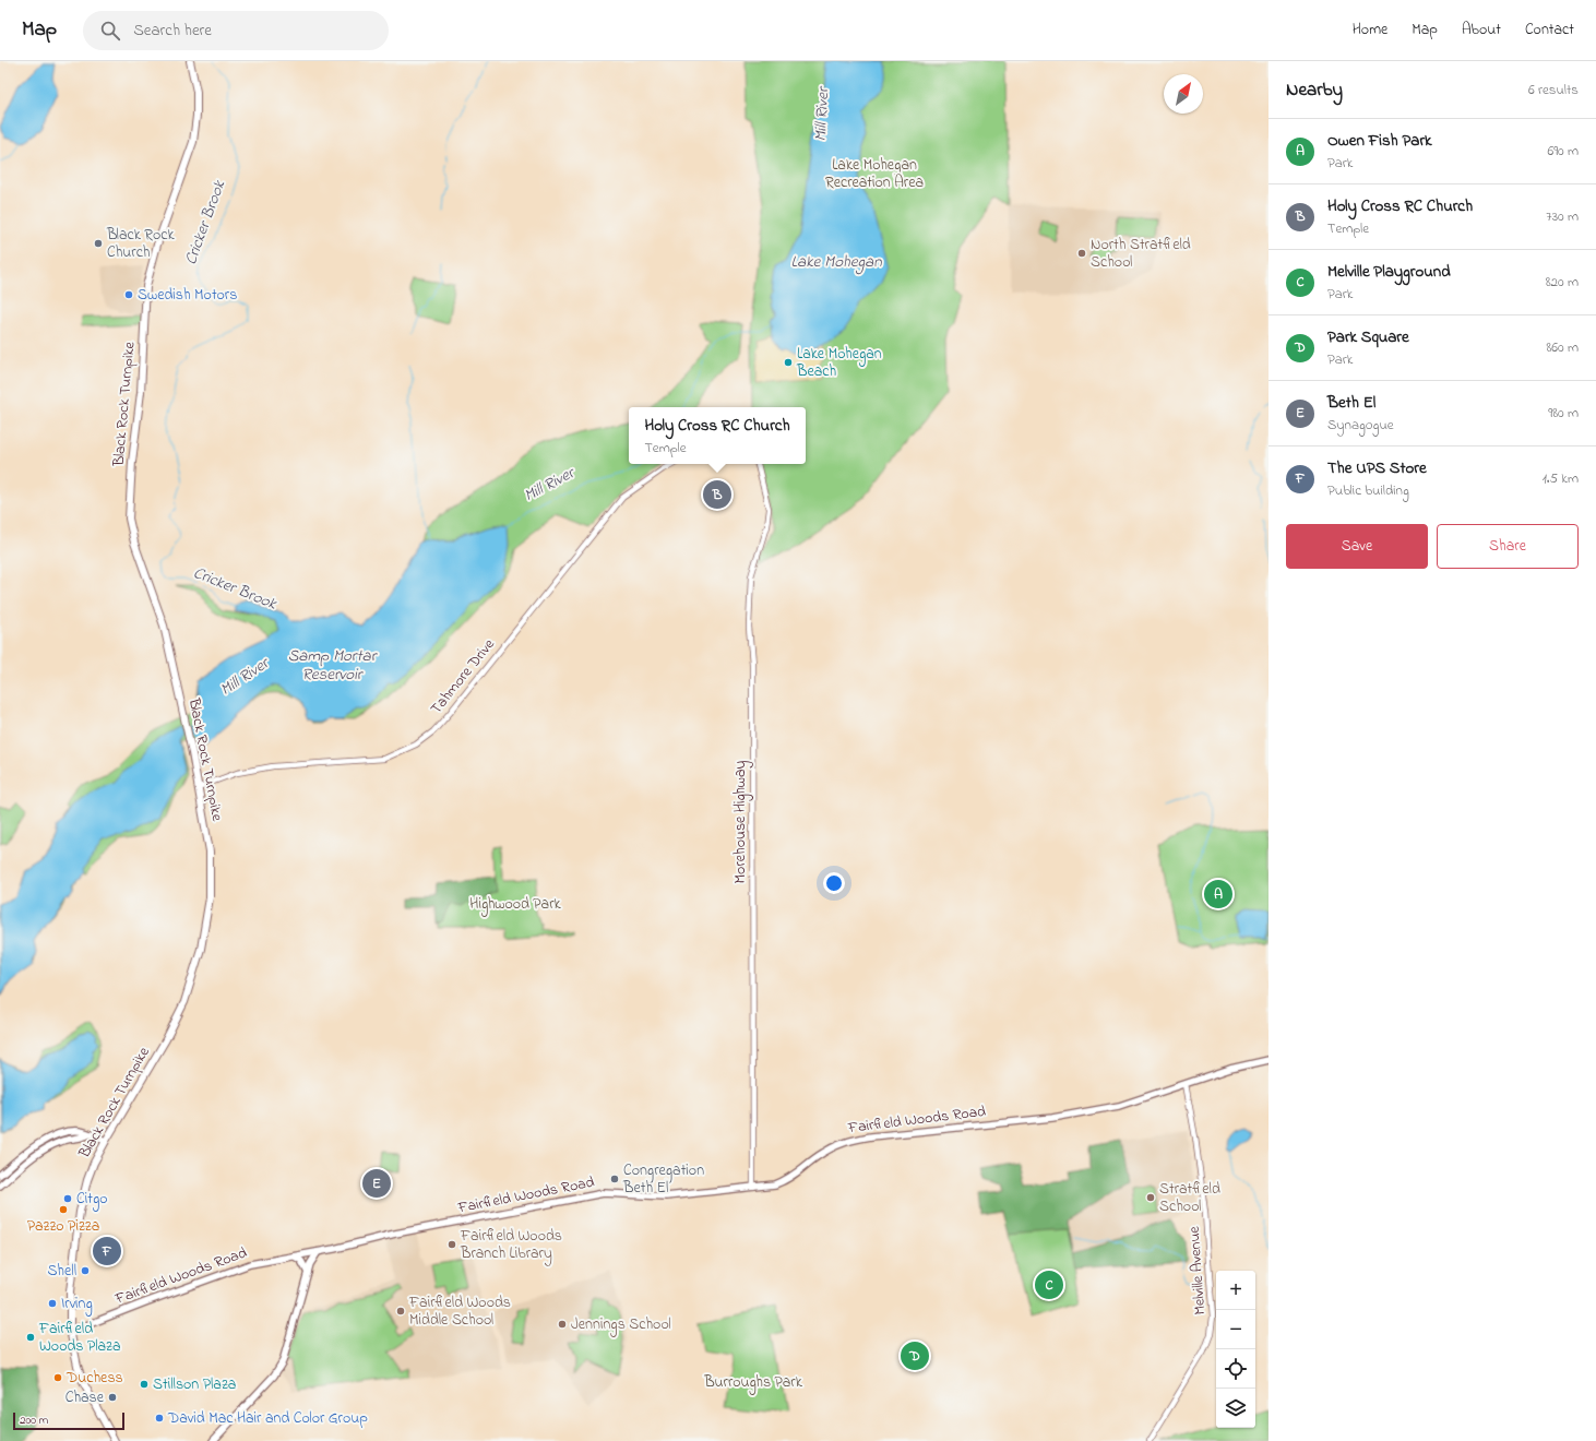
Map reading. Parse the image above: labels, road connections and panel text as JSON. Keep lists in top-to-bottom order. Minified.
{"streets":{"main road":["Black Rock Turnpike","Fairfield Woods Road"],"street":["Tahmore Drive","Morehouse Highway","Melville Avenue"]},"crossings":[["Black Rock Turnpike","Tahmore Drive"],["Black Rock Turnpike","Fairfield Woods Road"],["Morehouse Highway","Fairfield Woods Road"],["Fairfield Woods Road","Melville Avenue"]],"water":["Mill River","Cricker Brook","Lake Mohegan","Samp Mortar Reservoir"],"parks":["Lake Mohegan Recreation Area","Highwood Park","Burroughs Park"],"places":["Black Rock Church","North Stratfield School","Swedish Motors","Lake Mohegan Beach","Congregation Beth El","Stratfield School","Citgo","Pazzo Pizza","Fairfield Woods Branch Library","Shell","Irving","Fairfield Woods Middle School","Jennings School","Fairfield Woods Plaza","Duchess","Stillson Plaza","Chase","David Mac Hair and Color Group"],"scale_bar":"200 m","north":"top right","page":{"header":"Map","search":"Search here","nav":["Home","Map","About","Contact"],"heading":["Nearby","6 results"],"list":[{"mark":"A","name":"Owen Fish Park","note":"Park","value":"690 m"},{"mark":"B","name":"Holy Cross RC Church","note":"Temple","value":"730 m"},{"mark":"C","name":"Melville Playground","note":"Park","value":"820 m"},{"mark":"D","name":"Park Square","note":"Park","value":"860 m"},{"mark":"E","name":"Beth El","note":"Synagogue","value":"980 m"},{"mark":"F","name":"The UPS Store","note":"Public building","value":"1.5 km"}],"popup":["Holy Cross RC Church","Temple"],"pins":["B","A","E","F","C","D"],"buttons":["Save","Share"],"map_buttons":["+","−"],"scale":"200 m"}}
